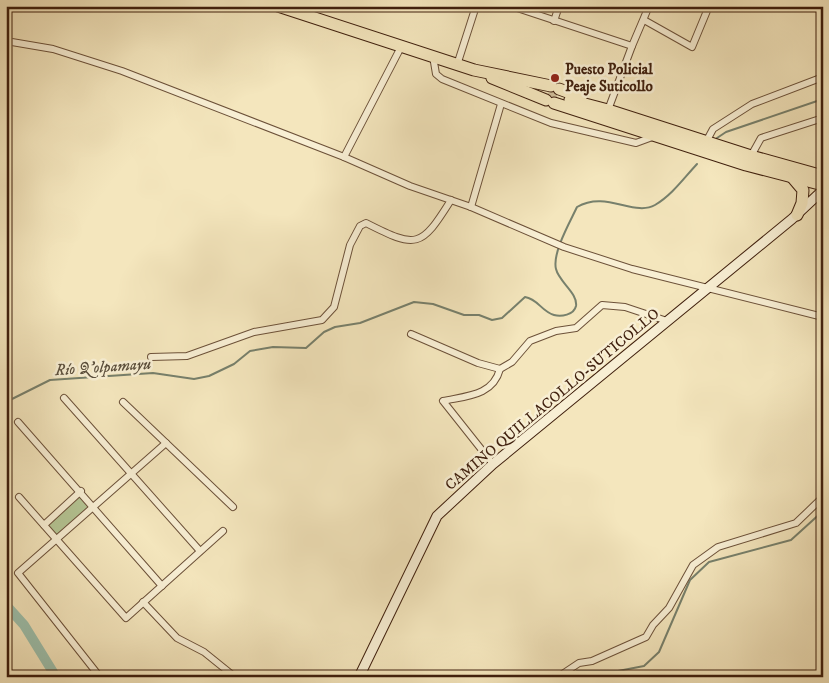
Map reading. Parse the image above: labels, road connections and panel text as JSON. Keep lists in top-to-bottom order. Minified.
{"streets":{"main road":["CAMINO QUILLACOLLO-SUTICOLLO"]},"water":["Río Q'olpamayu"],"places":["Puesto Policial Peaje Suticollo"]}
